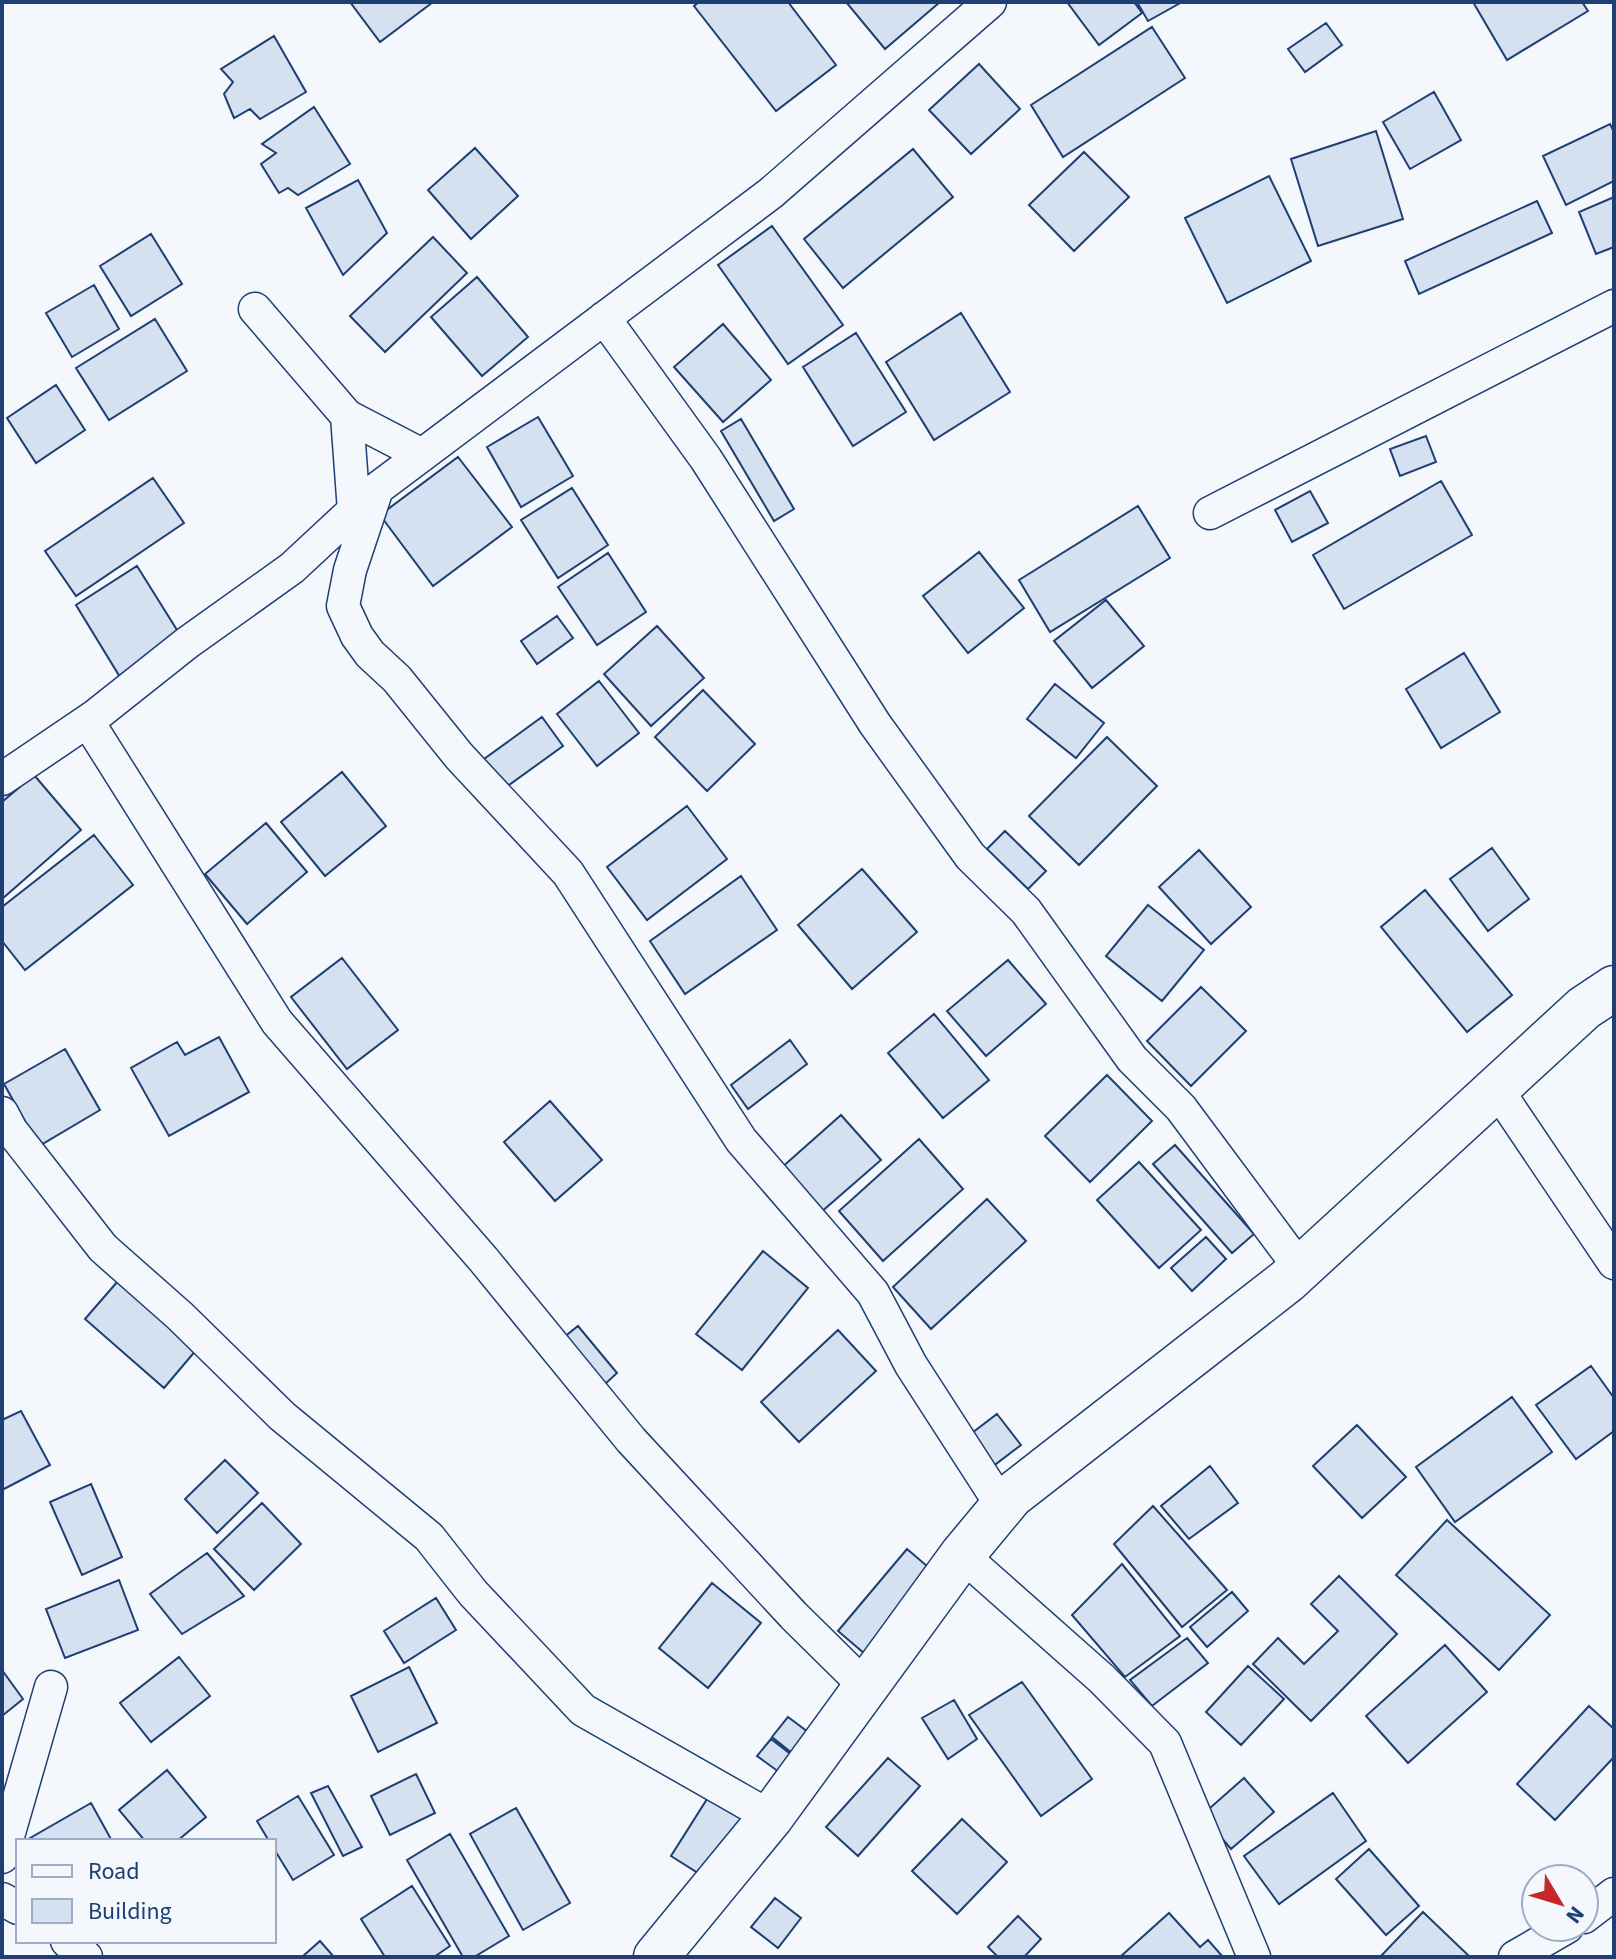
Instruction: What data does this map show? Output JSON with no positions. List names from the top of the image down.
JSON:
{
  "legend": ["Road", "Building"],
  "north": "bottom right"
}
